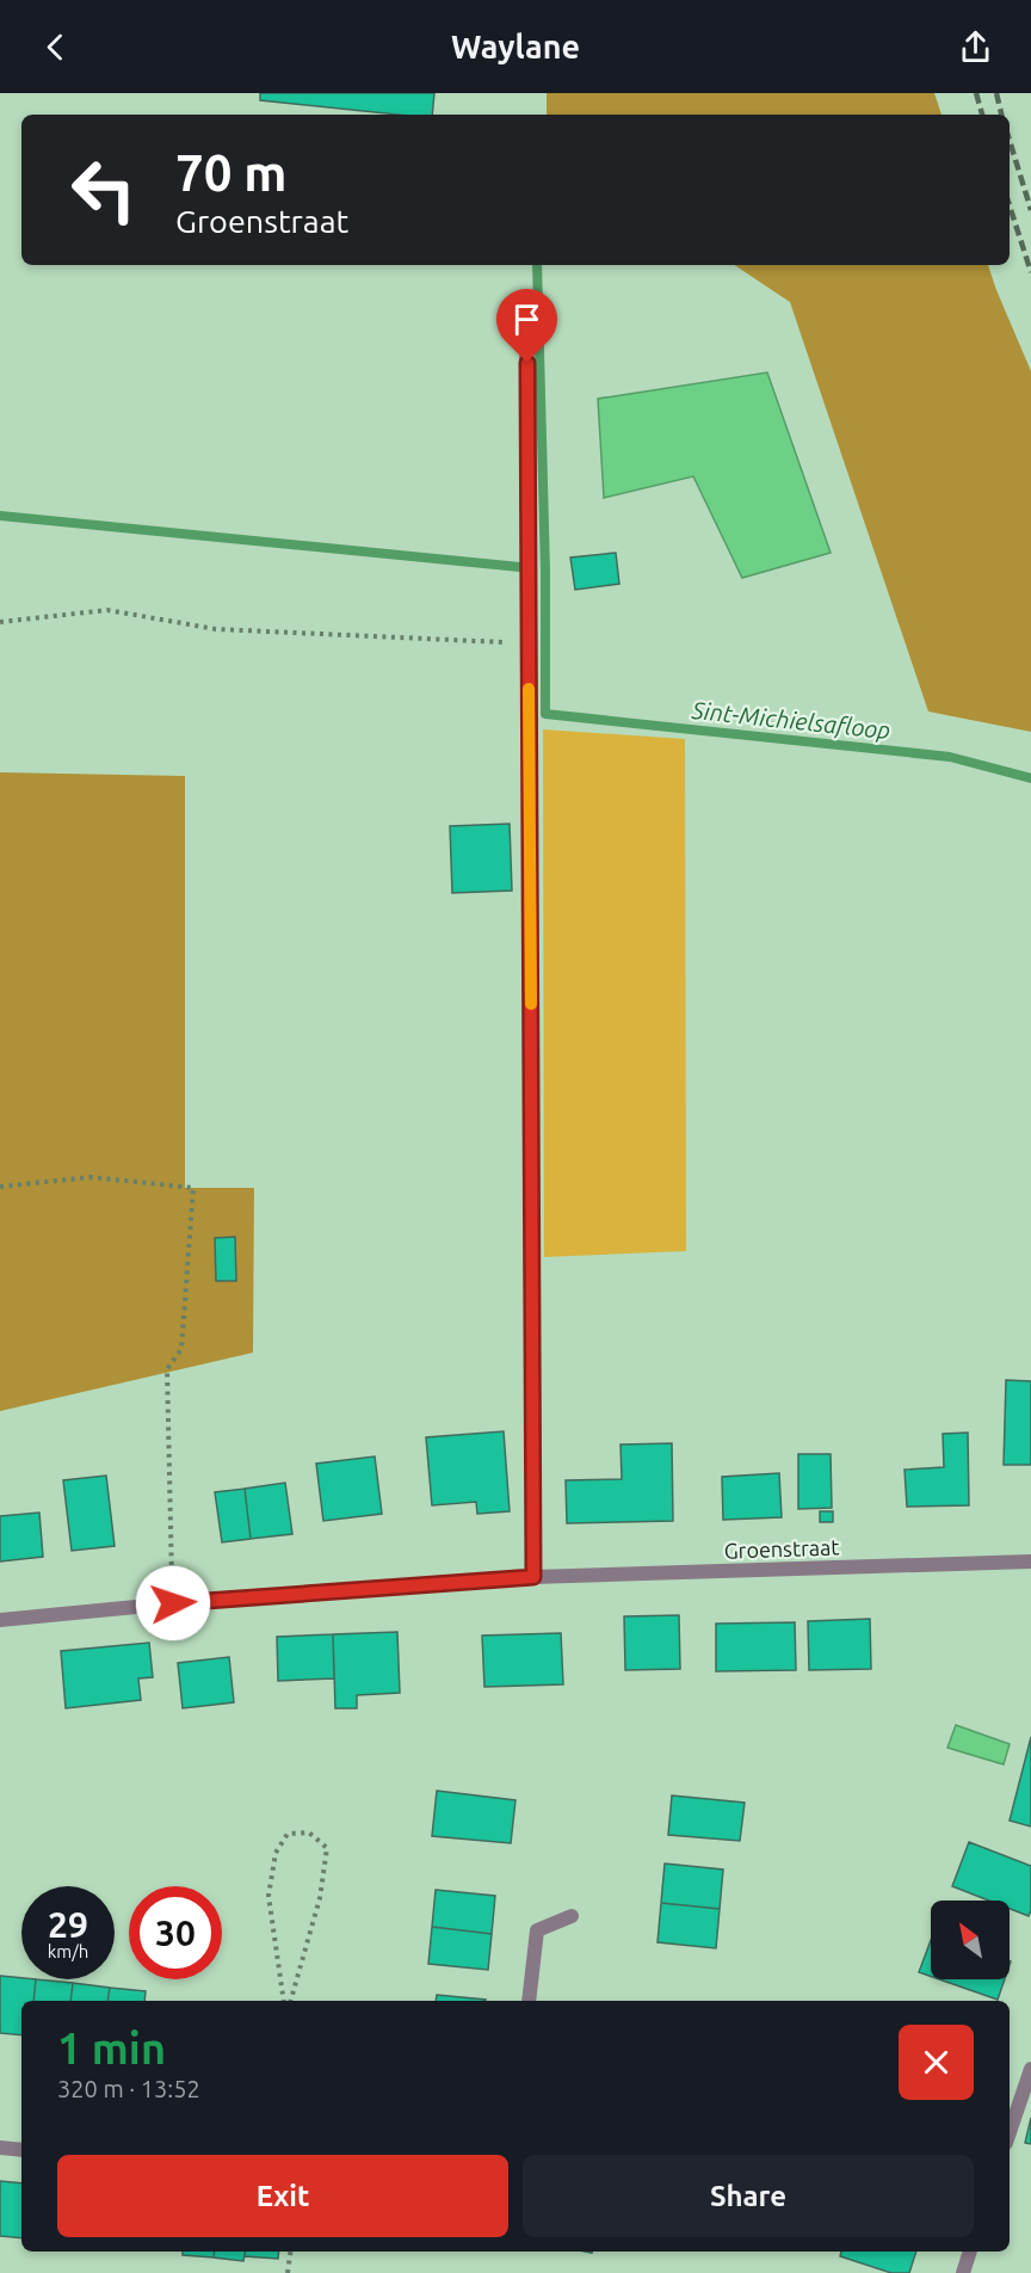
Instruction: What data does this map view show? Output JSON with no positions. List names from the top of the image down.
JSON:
{
  "streets": {
    "street": ["Groenstraat"]
  },
  "water": ["Sint-Michielsafloop"],
  "north": "top left",
  "page": {
    "header": "Waylane",
    "turn": ["70 m", "Groenstraat"],
    "speed": "29 km/h",
    "limit": "30",
    "heading": ["1 min", "320 m · 13:52"],
    "buttons": ["Exit", "Share"]
  }
}
